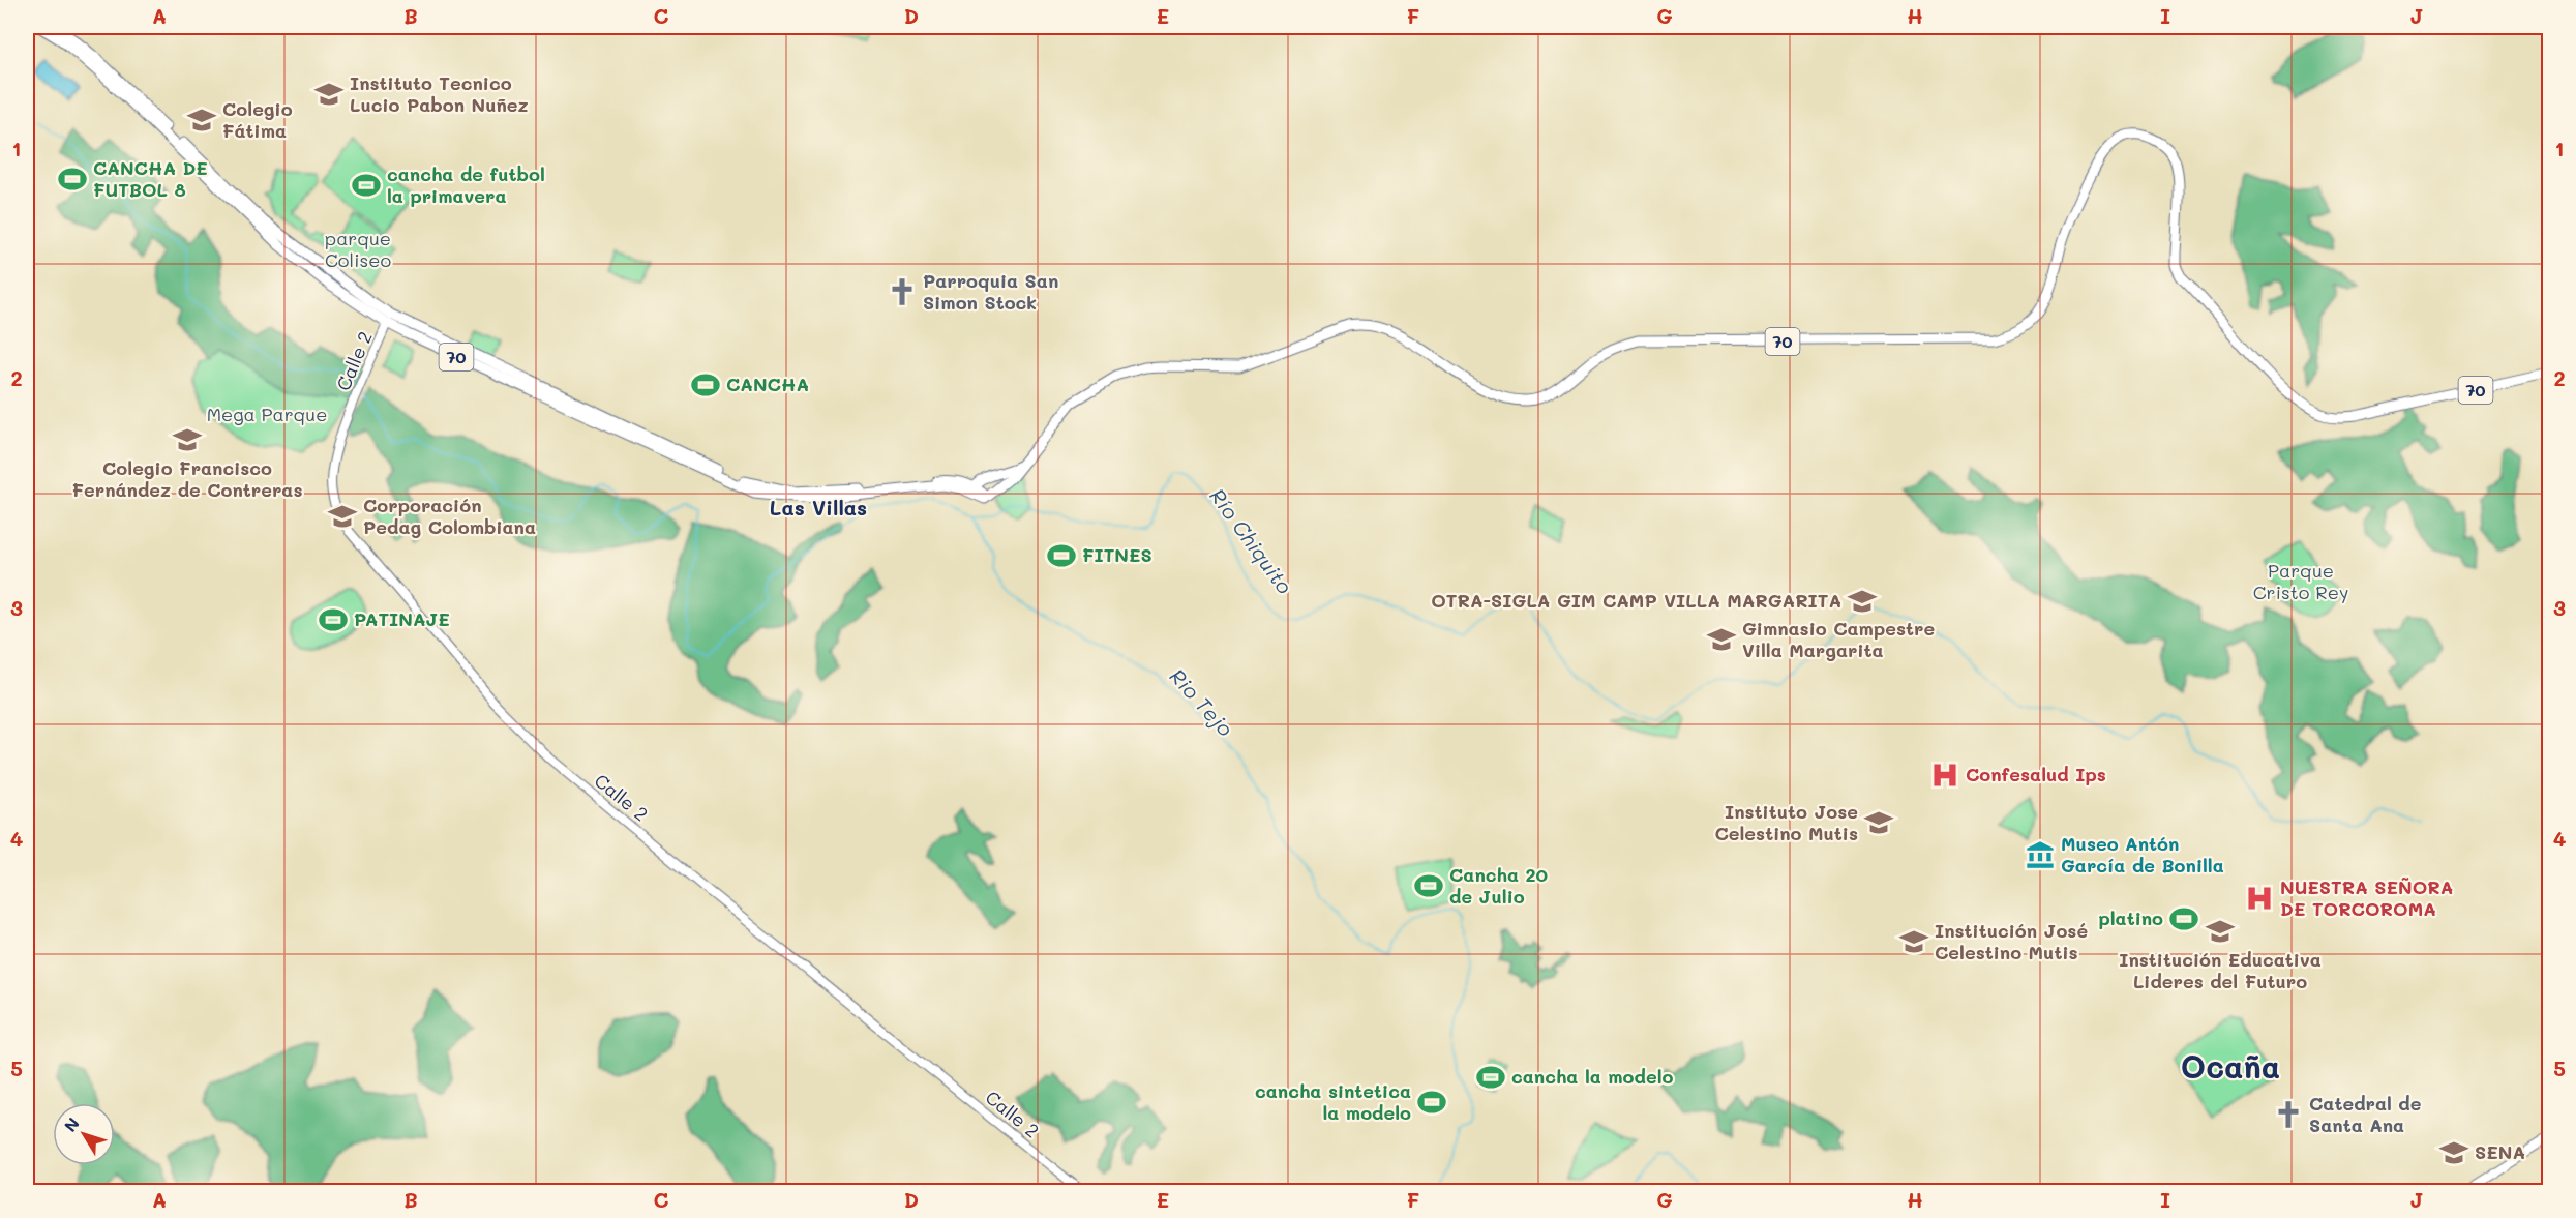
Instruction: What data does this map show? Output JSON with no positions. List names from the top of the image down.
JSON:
{
  "streets": {
    "main road": ["70"],
    "street": ["Calle 2"]
  },
  "crossings": [
    ["70", "Calle 2"]
  ],
  "districts": ["Las Villas", "Ocaña"],
  "water": ["Río Chiquito", "Rio Tejo"],
  "parks": ["parque Coliseo", "Mega Parque", "Parque Cristo Rey"],
  "places": {
    "school or university": [
      "Instituto Tecnico Lucio Pabon Nuñez",
      "Colegio Fátima",
      "Colegio Francisco Fernández de Contreras",
      "Corporación Pedag Colombiana",
      "OTRA-SIGLA GIM CAMP VILLA MARGARITA",
      "Gimnasio Campestre Villa Margarita",
      "Instituto Jose Celestino Mutis",
      "Institución Educativa Lideres del Futuro",
      "Institución José Celestino Mutis",
      "SENA"
    ],
    "sports": [
      "CANCHA DE FUTBOL 8",
      "cancha de futbol la primavera",
      "CANCHA",
      "FITNES",
      "PATINAJE",
      "Cancha 20 de Julio",
      "platino",
      "cancha la modelo",
      "cancha sintetica la modelo"
    ],
    "church": ["Parroquia San Simon Stock", "Catedral de Santa Ana"],
    "hospital": ["Confesalud Ips", "NUESTRA SEÑORA DE TORCOROMA"],
    "museum": ["Museo Antón García de Bonilla"]
  },
  "north": "top left",
  "grid": {
    "columns": [
      "A",
      "B",
      "C",
      "D",
      "E",
      "F",
      "G",
      "H",
      "I",
      "J"
    ],
    "rows": [
      "1",
      "2",
      "3",
      "4",
      "5"
    ]
  }
}
